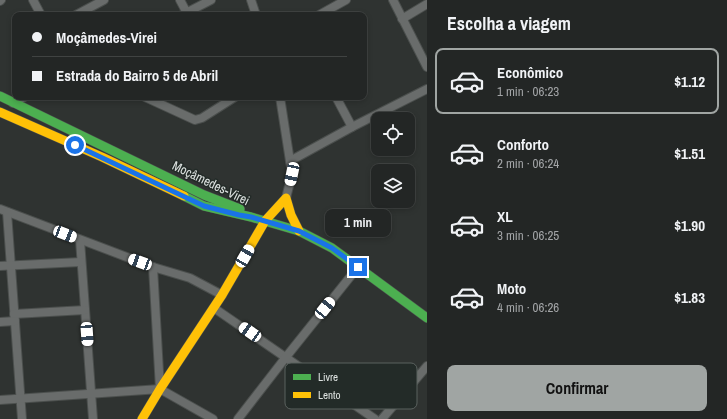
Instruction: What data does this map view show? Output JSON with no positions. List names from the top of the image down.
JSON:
{
  "streets": {
    "street": ["Moçâmedes-Virei"]
  },
  "legend": ["Livre", "Lento"],
  "page": {
    "heading": "Escolha a viagem",
    "banner": ["Moçâmedes-Virei", "Estrada do Bairro 5 de Abril"],
    "list": [
      {
        "name": "Econômico",
        "note": "1 min · 06:23",
        "value": "$1.12"
      },
      {
        "name": "Conforto",
        "note": "2 min · 06:24",
        "value": "$1.51"
      },
      {
        "name": "XL",
        "note": "3 min · 06:25",
        "value": "$1.90"
      },
      {
        "name": "Moto",
        "note": "4 min · 06:26",
        "value": "$1.83"
      }
    ],
    "bubble": "1 min",
    "buttons": "Confirmar"
  }
}
